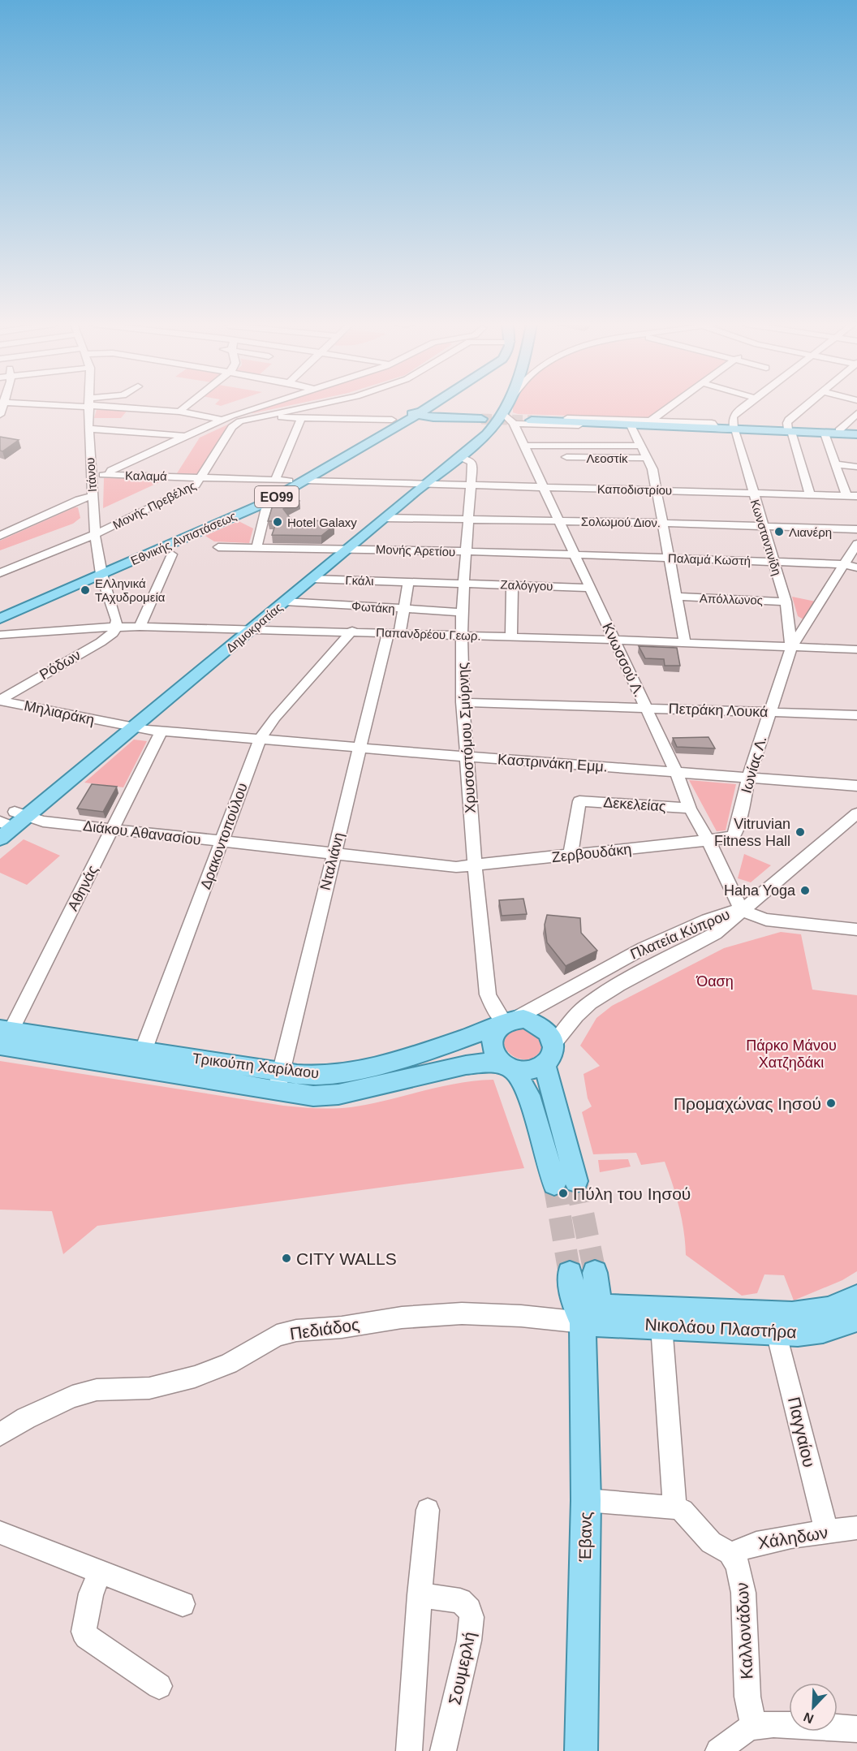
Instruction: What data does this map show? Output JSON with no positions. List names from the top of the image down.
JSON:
{
  "streets": {
    "main road": [
      "ΕΟ99",
      "Εθνικής Αντιστάσεως",
      "Δημοκρατίας",
      "Τρικούπη Χαρίλαου",
      "Νικολάου Πλαστήρα",
      "Έβανς"
    ],
    "street": [
      "Λεοστίκ",
      "Ιτάνου",
      "Καλαμά",
      "Καποδιστρίου",
      "Μονής Πρεβέλης",
      "Σολωμού Διον.",
      "Κωνσταντινίδη",
      "Μονής Αρετίου",
      "Παλαμά Κωστή",
      "Γκάλι",
      "Ζαλόγγου",
      "Απόλλωνος",
      "Φωτάκη",
      "Παπανδρέου Γεωρ.",
      "Κνωσσού Λ.",
      "Ρόδων",
      "Πετράκη Λουκά",
      "Μηλιαράκη",
      "Χρυσοστόμου Σμύρνης",
      "Καστρινάκη Εμμ.",
      "Ιωνίας Λ.",
      "Δεκελείας",
      "Διάκου Αθανασίου",
      "Δρακοντοπούλου",
      "Ζερβουδάκη",
      "Νταλιάνη",
      "Αθηνάς",
      "Πλατεία Κύπρου",
      "Πεδιάδος",
      "Παγγαίου",
      "Χάληδων",
      "Καλλονάδων",
      "Σουμερλή"
    ]
  },
  "crossings": [
    ["Λεοστίκ", "Κνωσσού Λ."],
    ["Ιτάνου", "Καλαμά"],
    ["Ιτάνου", "Μονής Πρεβέλης"],
    ["Ιτάνου", "Εθνικής Αντιστάσεως"],
    ["Ιτάνου", "Παπανδρέου Γεωρ."],
    ["Ιτάνου", "Ρόδων"],
    ["Καλαμά", "Μονής Πρεβέλης"],
    ["Καλαμά", "Εθνικής Αντιστάσεως"],
    ["Καποδιστρίου", "Κωνσταντινίδη"],
    ["Καποδιστρίου", "Εθνικής Αντιστάσεως"],
    ["Καποδιστρίου", "Δημοκρατίας"],
    ["Καποδιστρίου", "Κνωσσού Λ."],
    ["Καποδιστρίου", "Χρυσοστόμου Σμύρνης"],
    ["Σολωμού Διον.", "Κωνσταντινίδη"],
    ["Σολωμού Διον.", "Δημοκρατίας"],
    ["Σολωμού Διον.", "Κνωσσού Λ."],
    ["Σολωμού Διον.", "Χρυσοστόμου Σμύρνης"],
    ["Κωνσταντινίδη", "Παλαμά Κωστή"],
    ["Κωνσταντινίδη", "Απόλλωνος"],
    ["Κωνσταντινίδη", "Παπανδρέου Γεωρ."],
    ["Κωνσταντινίδη", "Ιωνίας Λ."],
    ["Μονής Αρετίου", "Παλαμά Κωστή"],
    ["Μονής Αρετίου", "Δημοκρατίας"],
    ["Μονής Αρετίου", "Κνωσσού Λ."],
    ["Μονής Αρετίου", "Χρυσοστόμου Σμύρνης"],
    ["Παλαμά Κωστή", "Κνωσσού Λ."],
    ["Παλαμά Κωστή", "Ιωνίας Λ."],
    ["Γκάλι", "Ζαλόγγου"],
    ["Γκάλι", "Δημοκρατίας"],
    ["Γκάλι", "Χρυσοστόμου Σμύρνης"],
    ["Ζαλόγγου", "Κνωσσού Λ."],
    ["Ζαλόγγου", "Χρυσοστόμου Σμύρνης"],
    ["Φωτάκη", "Δημοκρατίας"],
    ["Φωτάκη", "Χρυσοστόμου Σμύρνης"],
    ["Δημοκρατίας", "Παπανδρέου Γεωρ."],
    ["Δημοκρατίας", "Κνωσσού Λ."],
    ["Δημοκρατίας", "Μηλιαράκη"],
    ["Δημοκρατίας", "Χρυσοστόμου Σμύρνης"],
    ["Δημοκρατίας", "Καστρινάκη Εμμ."],
    ["Δημοκρατίας", "Διάκου Αθανασίου"],
    ["Παπανδρέου Γεωρ.", "Κνωσσού Λ."],
    ["Παπανδρέου Γεωρ.", "Ρόδων"],
    ["Παπανδρέου Γεωρ.", "Χρυσοστόμου Σμύρνης"],
    ["Παπανδρέου Γεωρ.", "Ιωνίας Λ."],
    ["Παπανδρέου Γεωρ.", "Δρακοντοπούλου"],
    ["Παπανδρέου Γεωρ.", "Νταλιάνη"],
    ["Κνωσσού Λ.", "Πετράκη Λουκά"],
    ["Κνωσσού Λ.", "Καστρινάκη Εμμ."],
    ["Κνωσσού Λ.", "Ιωνίας Λ."],
    ["Κνωσσού Λ.", "Δεκελείας"],
    ["Κνωσσού Λ.", "Ζερβουδάκη"],
    ["Κνωσσού Λ.", "Πλατεία Κύπρου"],
    ["Ρόδων", "Μηλιαράκη"],
    ["Πετράκη Λουκά", "Χρυσοστόμου Σμύρνης"],
    ["Πετράκη Λουκά", "Ιωνίας Λ."],
    ["Μηλιαράκη", "Καστρινάκη Εμμ."],
    ["Χρυσοστόμου Σμύρνης", "Καστρινάκη Εμμ."],
    ["Χρυσοστόμου Σμύρνης", "Διάκου Αθανασίου"],
    ["Χρυσοστόμου Σμύρνης", "Ζερβουδάκη"],
    ["Χρυσοστόμου Σμύρνης", "Πλατεία Κύπρου"],
    ["Χρυσοστόμου Σμύρνης", "Τρικούπη Χαρίλαου"],
    ["Καστρινάκη Εμμ.", "Ιωνίας Λ."],
    ["Καστρινάκη Εμμ.", "Δρακοντοπούλου"],
    ["Καστρινάκη Εμμ.", "Νταλιάνη"],
    ["Καστρινάκη Εμμ.", "Αθηνάς"],
    ["Ιωνίας Λ.", "Ζερβουδάκη"],
    ["Δεκελείας", "Ζερβουδάκη"],
    ["Διάκου Αθανασίου", "Δρακοντοπούλου"],
    ["Διάκου Αθανασίου", "Ζερβουδάκη"],
    ["Διάκου Αθανασίου", "Νταλιάνη"],
    ["Διάκου Αθανασίου", "Αθηνάς"],
    ["Δρακοντοπούλου", "Τρικούπη Χαρίλαου"],
    ["Νταλιάνη", "Τρικούπη Χαρίλαου"],
    ["Αθηνάς", "Τρικούπη Χαρίλαου"],
    ["Πλατεία Κύπρου", "Τρικούπη Χαρίλαου"],
    ["Νικολάου Πλαστήρα", "Πεδιάδος"],
    ["Νικολάου Πλαστήρα", "Παγγαίου"],
    ["Νικολάου Πλαστήρα", "Έβανς"],
    ["Πεδιάδος", "Έβανς"],
    ["Παγγαίου", "Χάληδων"],
    ["Χάληδων", "Καλλονάδων"]
  ],
  "parks": ["Όαση", "Πάρκο Μάνου Χατζηδάκι"],
  "places": [
    "Hotel Galaxy",
    "Λιανέρη",
    "ΕΛληνικά ΤΑχυδρομεία",
    "Vitruvian Fitness Hall",
    "Haha Yoga",
    "Προμαχώνας Ιησού",
    "Πύλη του Ιησού",
    "CITY WALLS"
  ],
  "north": "bottom left"
}
